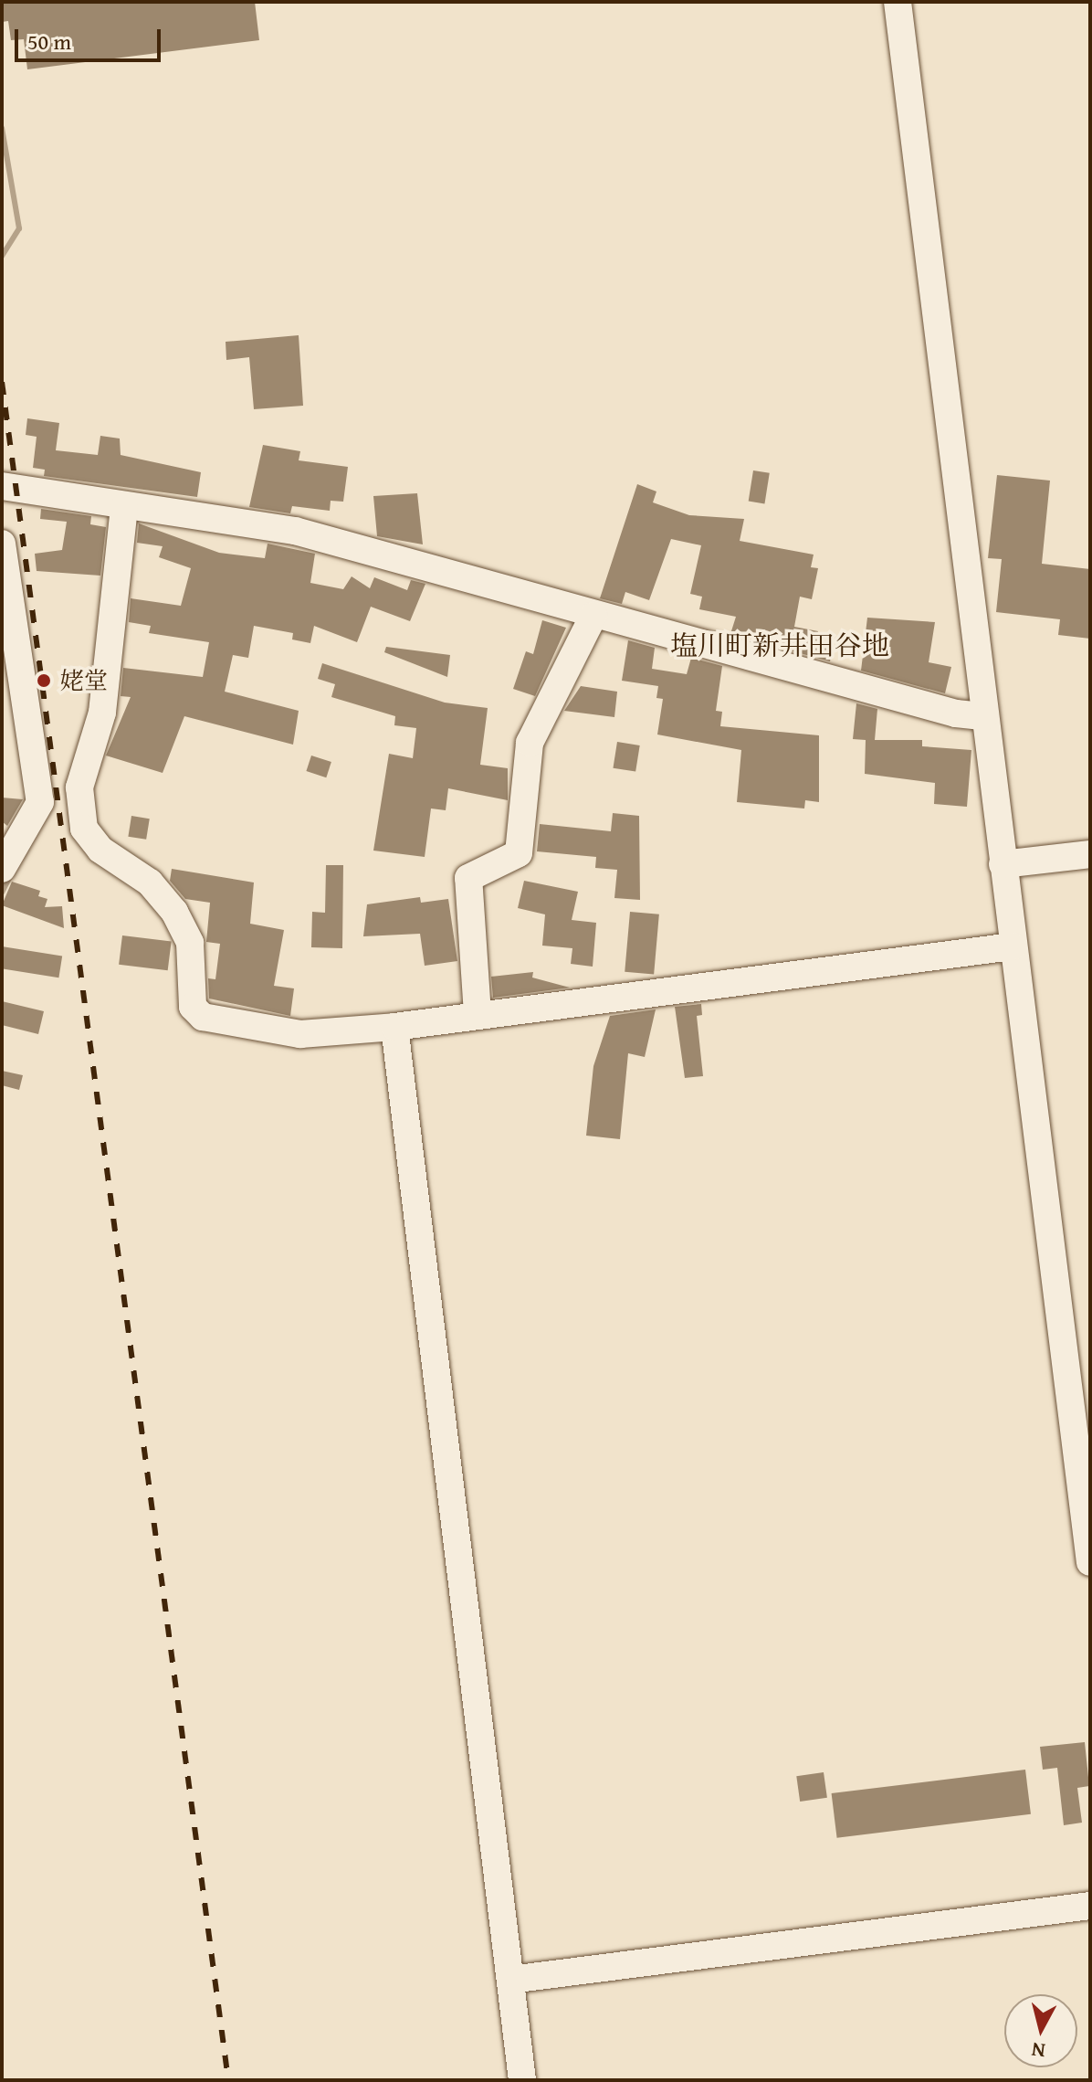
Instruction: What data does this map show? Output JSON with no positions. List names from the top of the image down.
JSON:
{
  "districts": ["塩川町新井田谷地"],
  "places": ["姥堂"],
  "scale_bar": "50 m",
  "north": "bottom"
}
